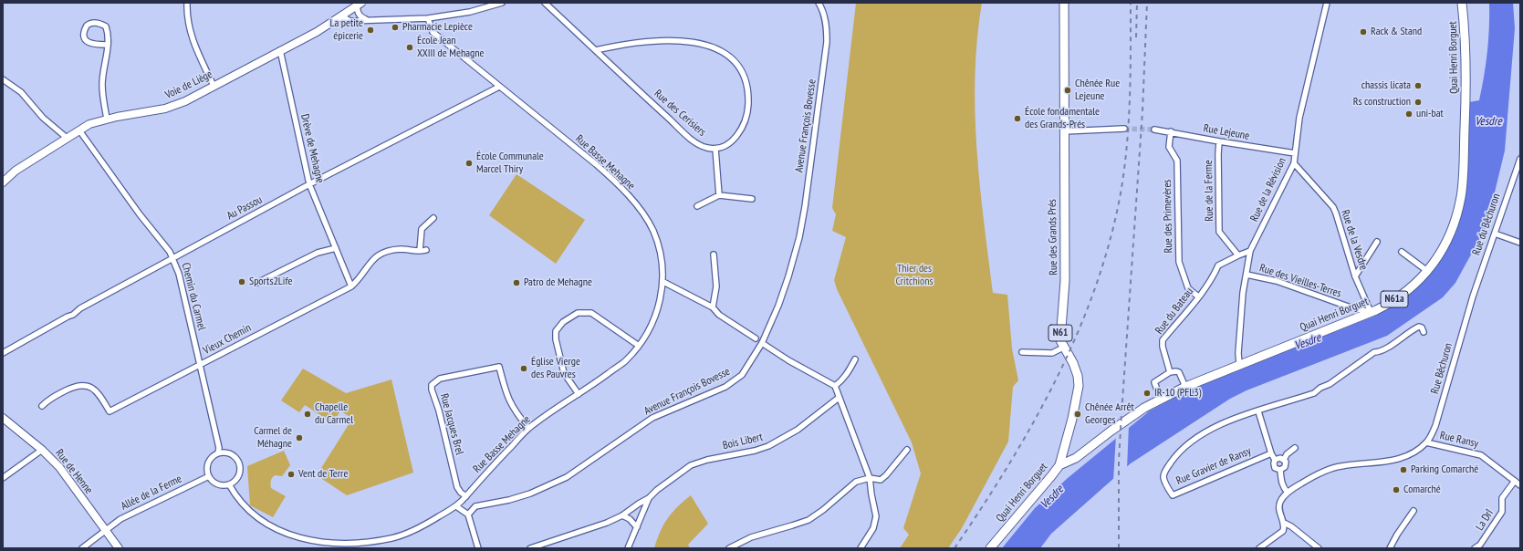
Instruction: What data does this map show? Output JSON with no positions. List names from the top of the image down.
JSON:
{
  "streets": {
    "main road": [
      "Quai Henri Borguet",
      "Rue des Grands Prés",
      "N61a",
      "N61"
    ],
    "street": [
      "Voie de Liège",
      "Rue des Cerisiers",
      "Avenue François Bovesse",
      "Rue Lejeune",
      "Drève de Mehagne",
      "Rue Basse Mehagne",
      "Rue de la Révision",
      "Rue de la Ferme",
      "Au Passou",
      "Rue des Primevères",
      "Rue du Bêchuron",
      "Rue de la Vesdre",
      "Rue des Vieilles-Terres",
      "Chemin du Carmel",
      "Rue du Bateau",
      "Vieux Chemin",
      "Rue Bêchuron",
      "Rue Jacques Brel",
      "Rue Ransy",
      "Bois Libert",
      "Rue Gravier de Ransy",
      "Rue de Henne",
      "Allée de la Ferme",
      "La Drî"
    ]
  },
  "crossings": [
    ["Quai Henri Borguet", "Rue de la Révision"],
    ["Quai Henri Borguet", "Rue des Grands Prés"],
    ["Quai Henri Borguet", "Rue de la Vesdre"],
    ["Quai Henri Borguet", "Rue des Vieilles-Terres"],
    ["Voie de Liège", "Drève de Mehagne"],
    ["Voie de Liège", "Chemin du Carmel"],
    ["Rue Lejeune", "Rue de la Révision"],
    ["Rue Lejeune", "Rue de la Ferme"],
    ["Rue Lejeune", "Rue des Primevères"],
    ["Drève de Mehagne", "Au Passou"],
    ["Drève de Mehagne", "Vieux Chemin"],
    ["Rue Basse Mehagne", "Au Passou"],
    ["Rue Basse Mehagne", "Rue Jacques Brel"],
    ["Rue de la Révision", "Rue de la Vesdre"],
    ["Rue de la Révision", "Rue des Vieilles-Terres"],
    ["Rue de la Ferme", "Rue du Bateau"],
    ["Au Passou", "Chemin du Carmel"],
    ["Rue des Primevères", "Rue du Bateau"],
    ["Rue du Bêchuron", "Rue Bêchuron"],
    ["Rue de la Vesdre", "Rue des Vieilles-Terres"],
    ["Chemin du Carmel", "Vieux Chemin"],
    ["Chemin du Carmel", "Allée de la Ferme"],
    ["Rue Bêchuron", "Rue Ransy"],
    ["Rue Ransy", "La Drî"],
    ["Rue de Henne", "Allée de la Ferme"]
  ],
  "water": ["Vesdre"],
  "parks": ["Thier des Critchions"],
  "places": [
    "Pharmacie Lepièce",
    "La petite épicerie",
    "Rack & Stand",
    "École Jean XXIII de Mehagne",
    "chassis licata",
    "Chênée Rue Lejeune",
    "Rs construction",
    "uni-bat",
    "École fondamentale des Grands-Prés",
    "École Communale Marcel Thiry",
    "Sports2Life",
    "Patro de Mehagne",
    "Église Vierge des Pauvres",
    "IR-10 (PFL3)",
    "Chapelle du Carmel",
    "Chênée Arrêt Georges",
    "Carmel de Méhagne",
    "Parking Comarché",
    "Vent de Terre",
    "Comarché"
  ]
}
